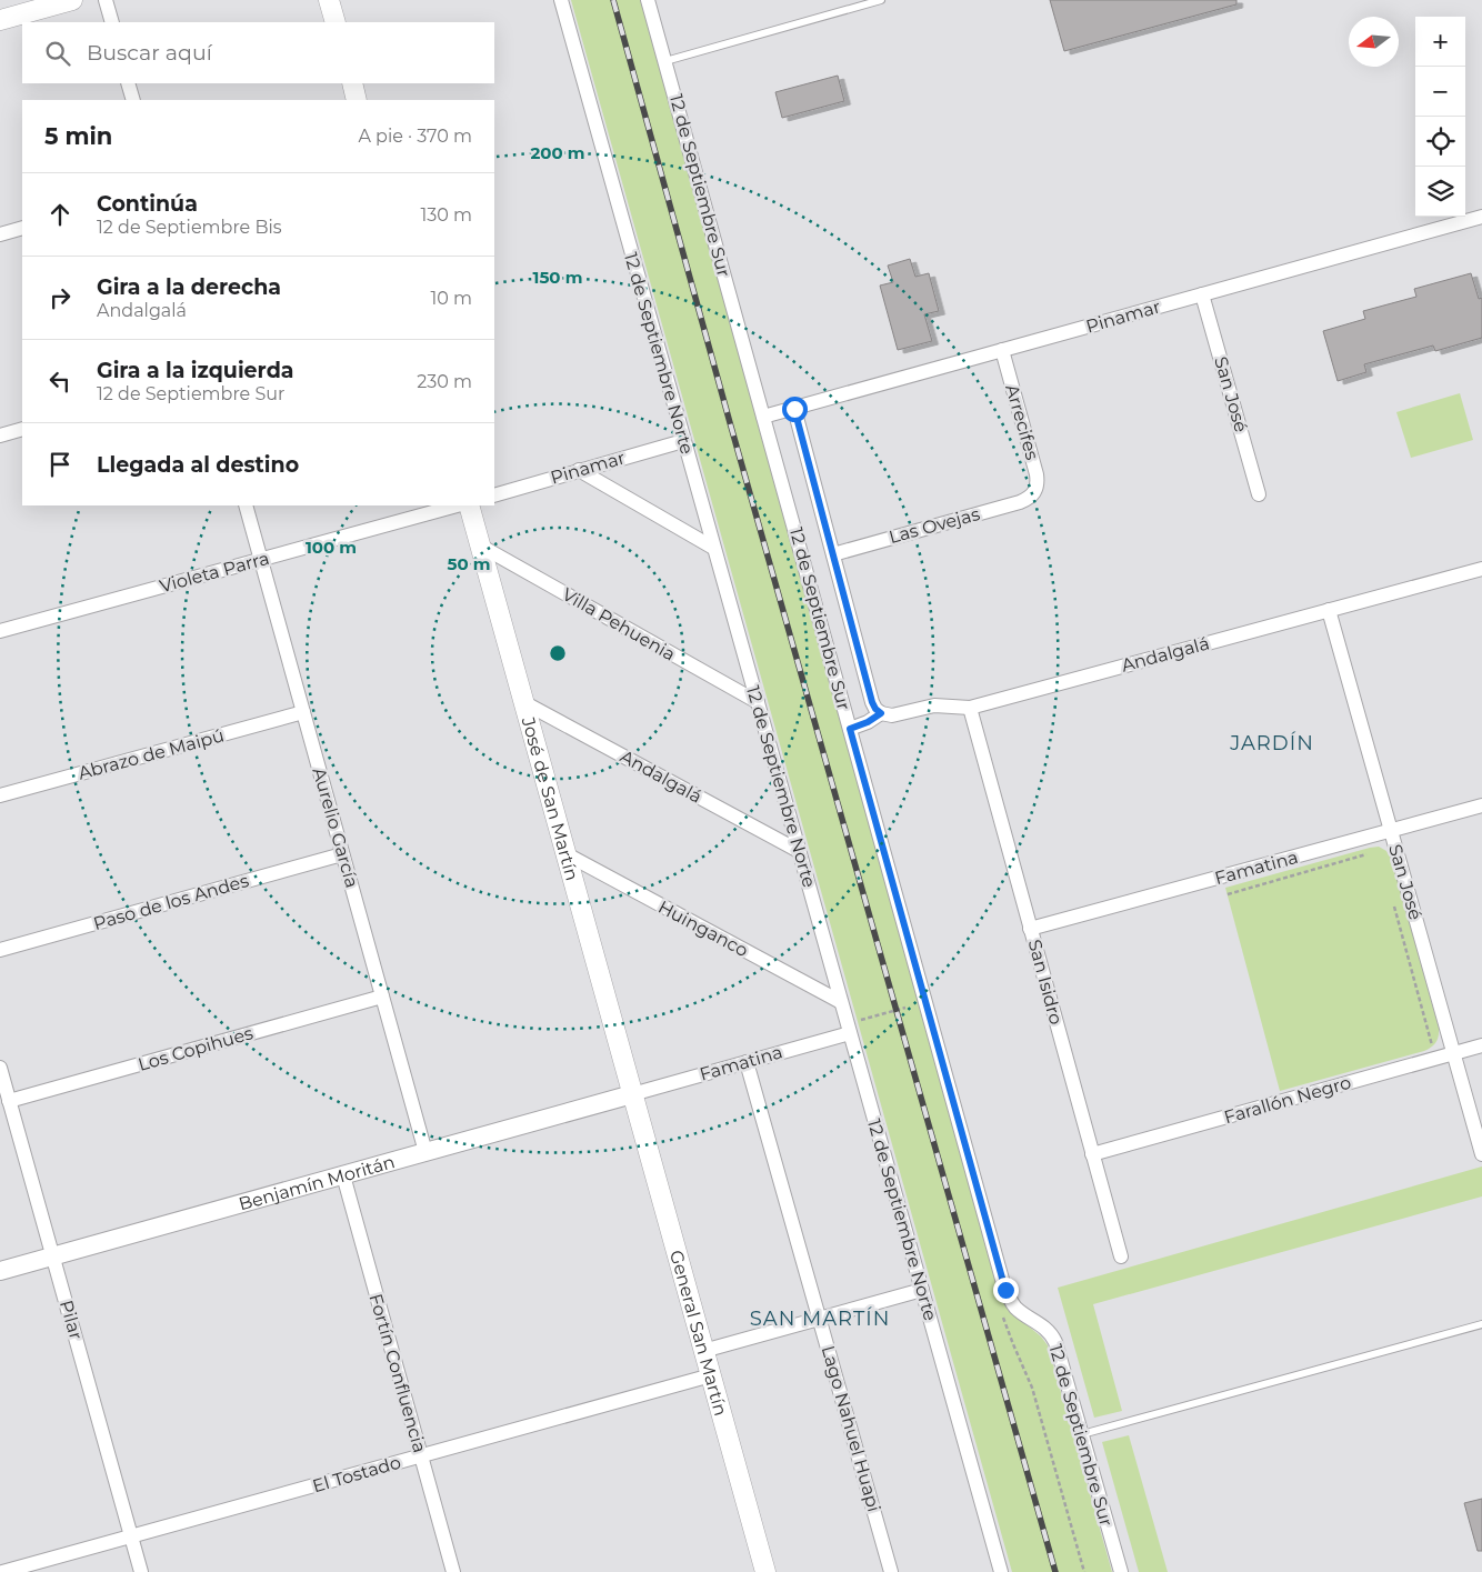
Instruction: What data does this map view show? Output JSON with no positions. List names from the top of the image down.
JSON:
{
  "streets": {
    "main road": ["José de San Martín", "General San Martín"],
    "street": [
      "12 de Septiembre Sur",
      "Pinamar",
      "12 de Septiembre Norte",
      "San José",
      "Arrecifes",
      "Las Ovejas",
      "Violeta Parra",
      "Villa Pehuenia",
      "Andalgalá",
      "Abrazo de Maipú",
      "Aurelio García",
      "Famatina",
      "Paso de los Andes",
      "Huinganco",
      "San Isidro",
      "Los Copihues",
      "Farallón Negro",
      "Benjamín Moritán",
      "Pilar",
      "Fortín Confluencia",
      "Lago Nahuel Huapi",
      "El Tostado"
    ]
  },
  "crossings": [
    ["12 de Septiembre Sur", "Pinamar"],
    ["12 de Septiembre Sur", "Andalgalá"],
    ["Pinamar", "12 de Septiembre Norte"],
    ["Pinamar", "San José"],
    ["Pinamar", "Arrecifes"],
    ["12 de Septiembre Norte", "Villa Pehuenia"],
    ["12 de Septiembre Norte", "Andalgalá"],
    ["12 de Septiembre Norte", "Famatina"],
    ["12 de Septiembre Norte", "Huinganco"],
    ["San José", "Andalgalá"],
    ["San José", "Famatina"],
    ["San José", "Farallón Negro"],
    ["Arrecifes", "Las Ovejas"],
    ["Violeta Parra", "Aurelio García"],
    ["Villa Pehuenia", "José de San Martín"],
    ["Andalgalá", "José de San Martín"],
    ["Andalgalá", "San Isidro"],
    ["Abrazo de Maipú", "Aurelio García"],
    ["José de San Martín", "Famatina"],
    ["José de San Martín", "Huinganco"],
    ["José de San Martín", "Benjamín Moritán"],
    ["José de San Martín", "General San Martín"],
    ["Aurelio García", "Paso de los Andes"],
    ["Aurelio García", "Los Copihues"],
    ["Aurelio García", "Benjamín Moritán"],
    ["Famatina", "San Isidro"],
    ["Famatina", "Benjamín Moritán"],
    ["Famatina", "General San Martín"],
    ["Famatina", "Lago Nahuel Huapi"],
    ["San Isidro", "Farallón Negro"],
    ["Los Copihues", "Pilar"],
    ["Benjamín Moritán", "Pilar"],
    ["Benjamín Moritán", "General San Martín"],
    ["Benjamín Moritán", "Fortín Confluencia"],
    ["Pilar", "El Tostado"],
    ["General San Martín", "El Tostado"],
    ["Fortín Confluencia", "El Tostado"]
  ],
  "districts": ["JARDÍN", "SAN MARTÍN"],
  "north": "left",
  "page": {
    "map_buttons": ["+", "−"],
    "search": "Buscar aquí",
    "heading": ["5 min", "A pie · 370 m"],
    "list": [
      ["Continúa", "12 de Septiembre Bis", "130 m"],
      ["Gira a la derecha", "Andalgalá", "10 m"],
      ["Gira a la izquierda", "12 de Septiembre Sur", "230 m"],
      "Llegada al destino"
    ]
  },
  "rings": [
    "200 m",
    "150 m",
    "100 m",
    "50 m"
  ]
}
